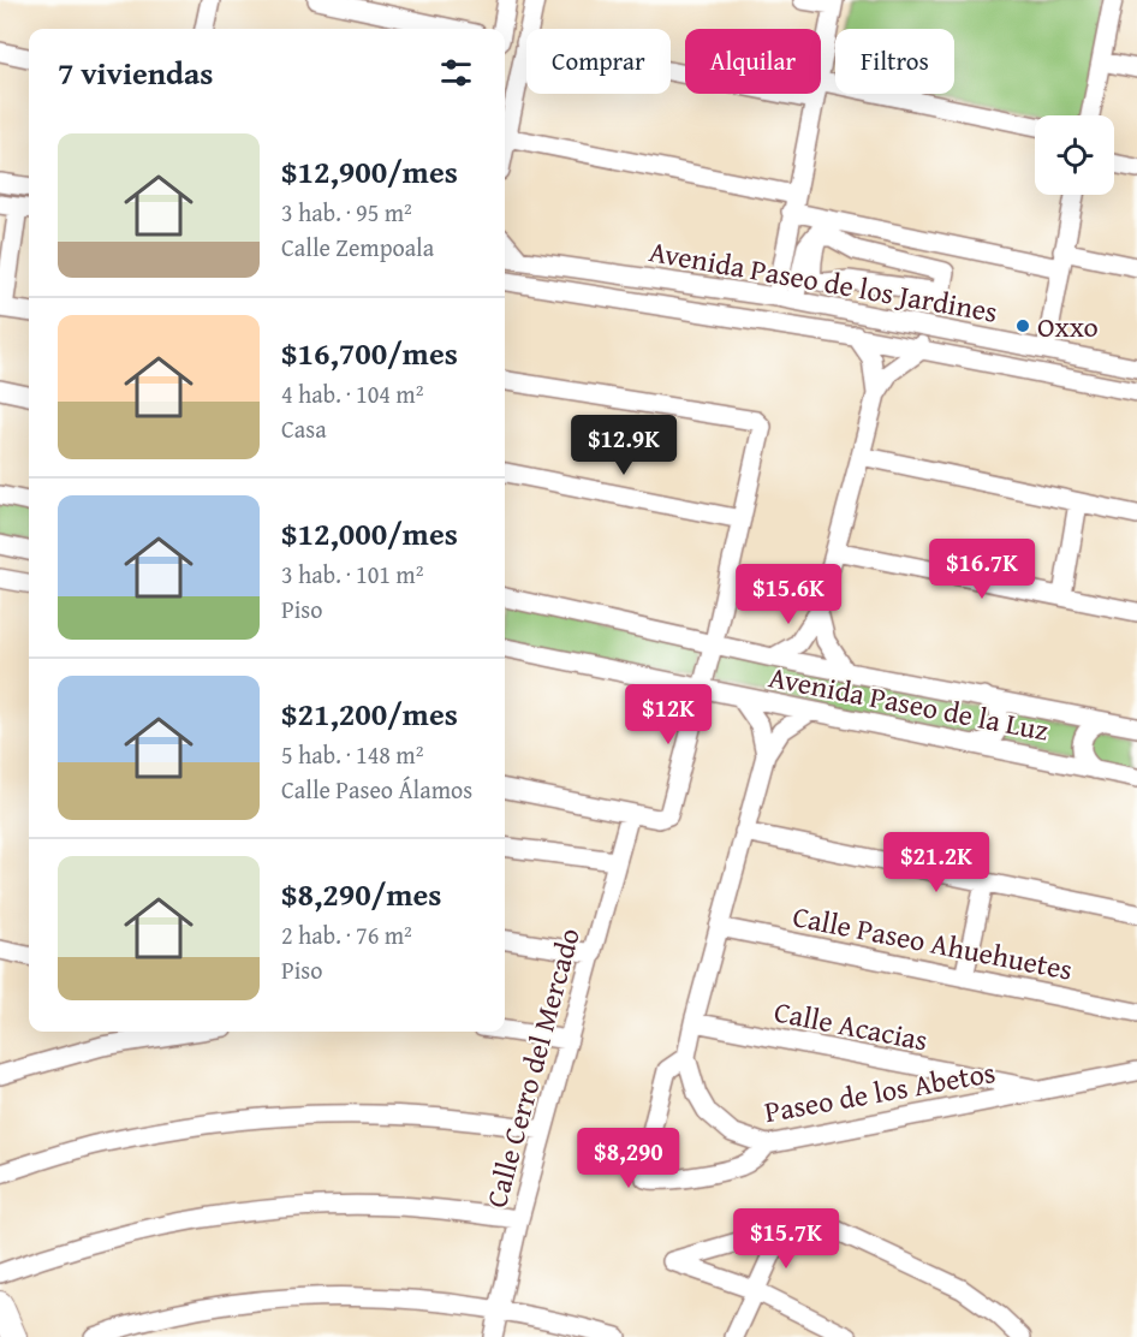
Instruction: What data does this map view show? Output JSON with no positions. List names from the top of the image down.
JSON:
{
  "streets": {
    "street": [
      "Avenida Paseo de los Jardines",
      "Avenida Paseo de la Luz",
      "Calle Paseo Ahuehuetes",
      "Calle Acacias",
      "Calle Cerro del Mercado",
      "Paseo de los Abetos"
    ]
  },
  "crossings": [
    ["Avenida Paseo de la Luz", "Paseo de los Abetos"],
    ["Calle Paseo Ahuehuetes", "Paseo de los Abetos"],
    ["Calle Acacias", "Paseo de los Abetos"]
  ],
  "places": ["Oxxo"],
  "page": {
    "chip": ["Comprar", "Alquilar", "Filtros"],
    "heading": "7 viviendas",
    "list": [
      {
        "name": "$12,900/mes",
        "note": "3 hab. · 95 m² · Calle Zempoala"
      },
      {
        "name": "$16,700/mes",
        "note": "4 hab. · 104 m² · Casa"
      },
      {
        "name": "$12,000/mes",
        "note": "3 hab. · 101 m² · Piso"
      },
      {
        "name": "$21,200/mes",
        "note": "5 hab. · 148 m² · Calle Paseo Álamos"
      },
      {
        "name": "$8,290/mes",
        "note": "2 hab. · 76 m² · Piso"
      }
    ],
    "price": [
      "$12.9K",
      "$16.7K",
      "$15.6K",
      "$12K",
      "$21.2K",
      "$8,290",
      "$15.7K"
    ]
  }
}
